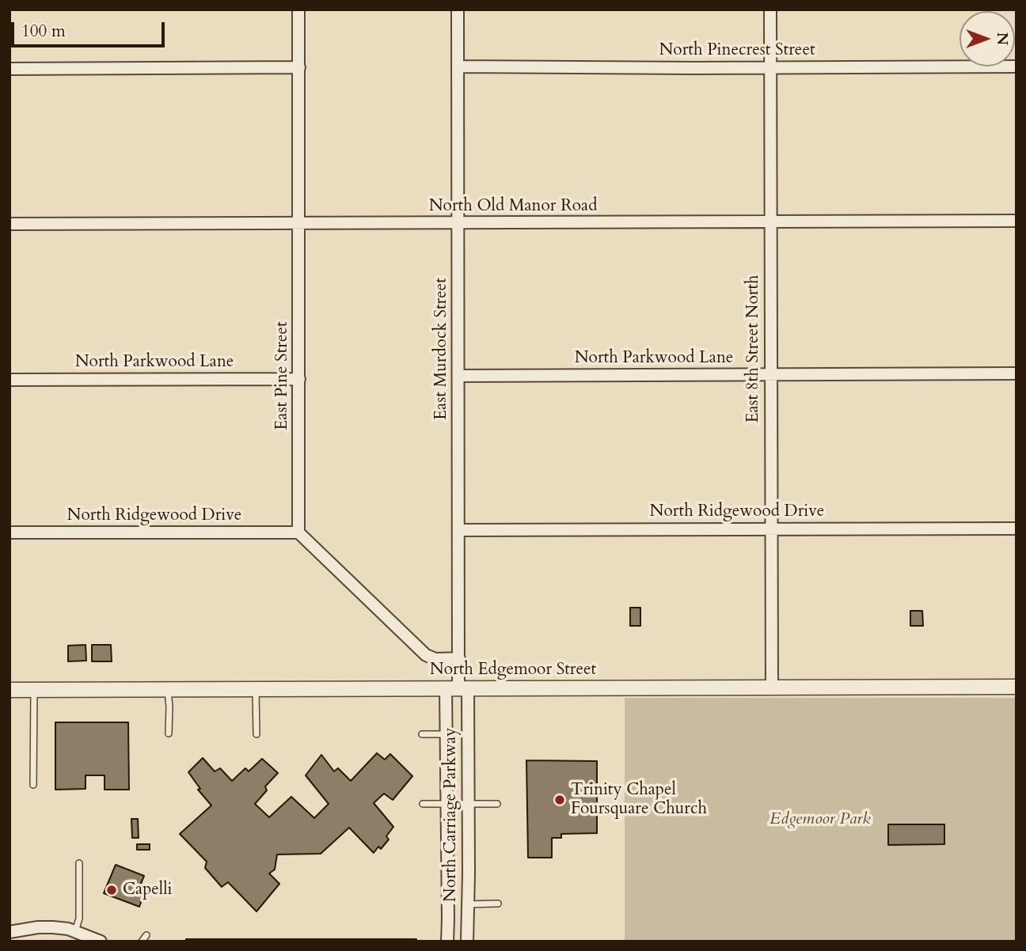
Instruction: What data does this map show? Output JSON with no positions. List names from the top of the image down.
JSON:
{
  "streets": {
    "street": [
      "North Pinecrest Street",
      "North Old Manor Road",
      "East Murdock Street",
      "East 8th Street North",
      "North Parkwood Lane",
      "East Pine Street",
      "North Ridgewood Drive",
      "North Edgemoor Street",
      "North Carriage Parkway"
    ]
  },
  "crossings": [
    ["North Pinecrest Street", "East Murdock Street"],
    ["North Pinecrest Street", "East 8th Street North"],
    ["North Old Manor Road", "East Murdock Street"],
    ["North Old Manor Road", "East 8th Street North"],
    ["North Old Manor Road", "East Pine Street"],
    ["East Murdock Street", "North Parkwood Lane"],
    ["East Murdock Street", "North Ridgewood Drive"],
    ["East Murdock Street", "North Edgemoor Street"],
    ["East Murdock Street", "North Carriage Parkway"],
    ["East 8th Street North", "North Parkwood Lane"],
    ["East 8th Street North", "North Ridgewood Drive"],
    ["East 8th Street North", "North Edgemoor Street"],
    ["North Parkwood Lane", "East Pine Street"],
    ["East Pine Street", "North Ridgewood Drive"],
    ["North Edgemoor Street", "North Carriage Parkway"]
  ],
  "parks": ["Edgemoor Park"],
  "places": ["Trinity Chapel Foursquare Church", "Capelli"],
  "scale_bar": "100 m",
  "north": "right"
}
